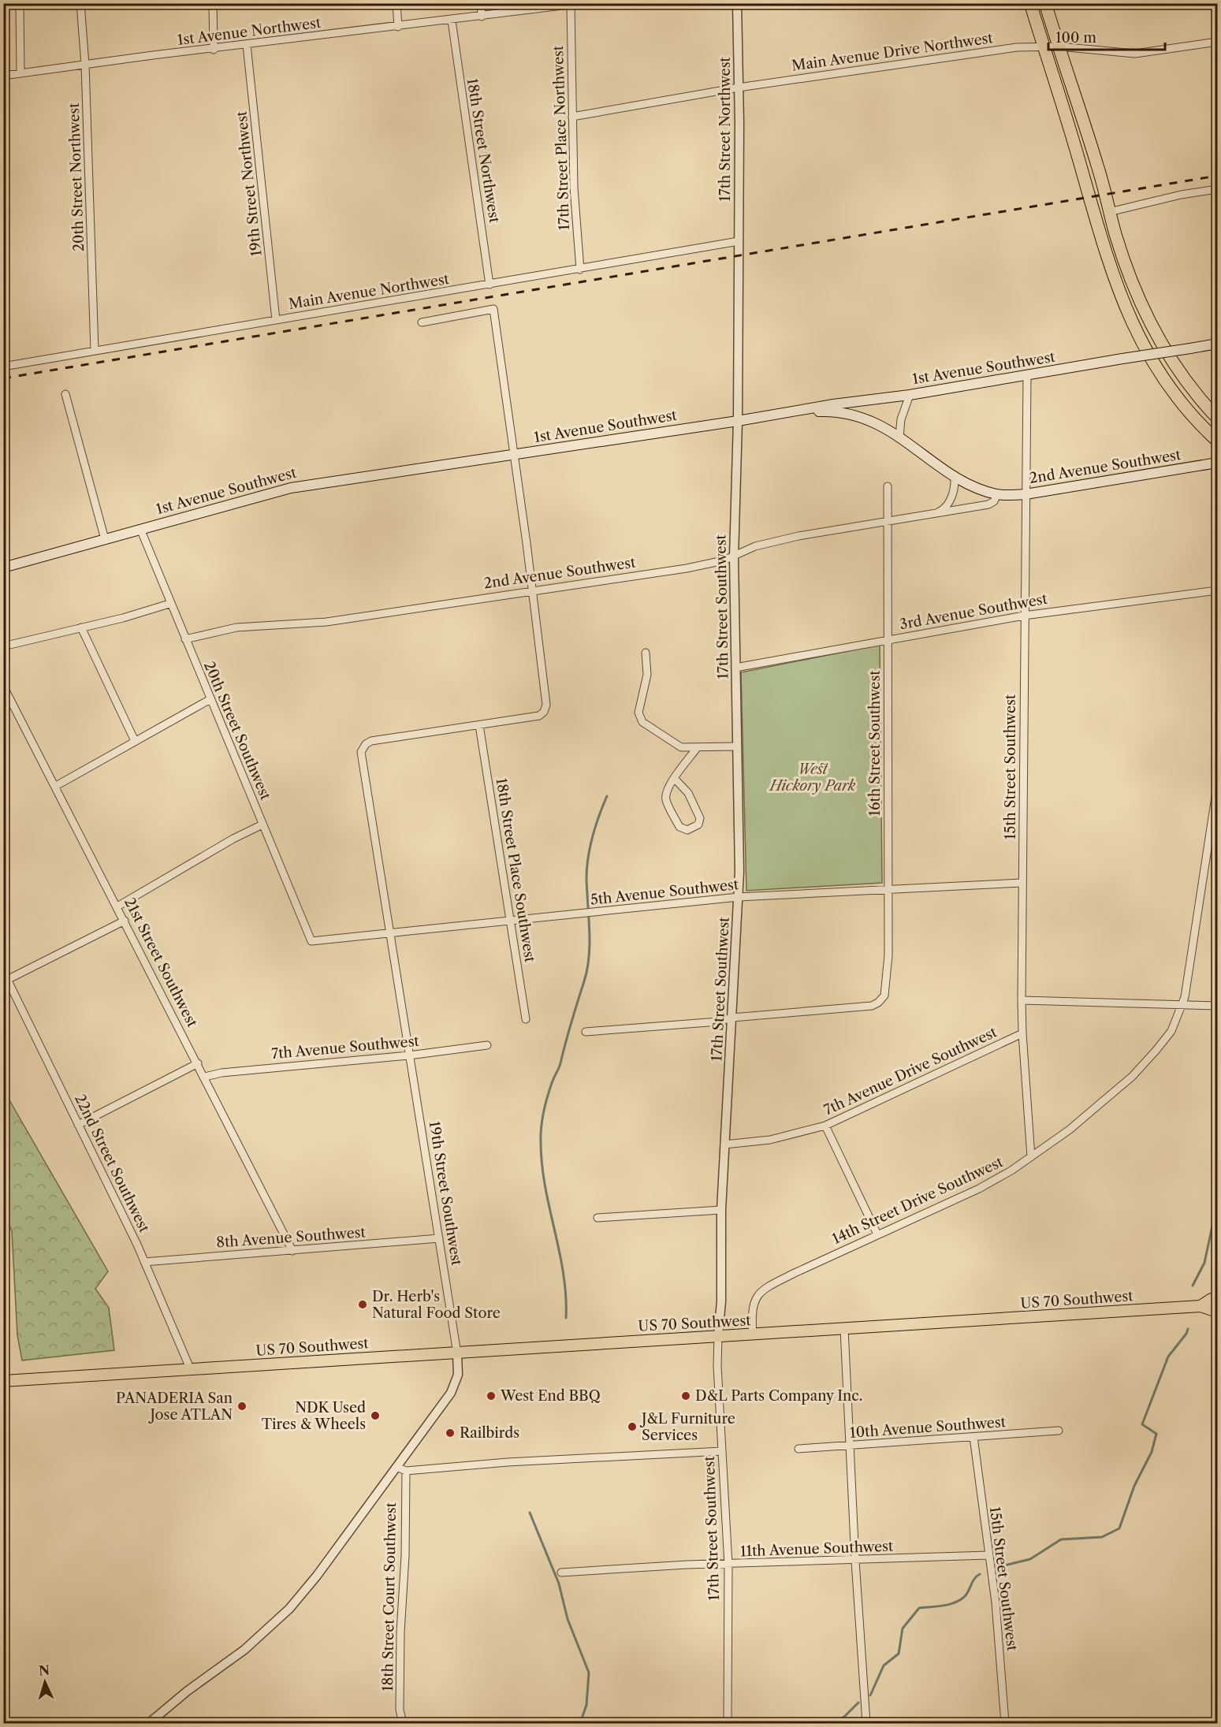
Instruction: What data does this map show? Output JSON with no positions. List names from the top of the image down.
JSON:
{
  "streets": {
    "main road": ["1st Avenue Southwest", "2nd Avenue Southwest", "US 70 Southwest"],
    "street": [
      "1st Avenue Northwest",
      "Main Avenue Drive Northwest",
      "17th Street Northwest",
      "17th Street Place Northwest",
      "18th Street Northwest",
      "20th Street Northwest",
      "19th Street Northwest",
      "Main Avenue Northwest",
      "17th Street Southwest",
      "3rd Avenue Southwest",
      "20th Street Southwest",
      "16th Street Southwest",
      "15th Street Southwest",
      "18th Street Place Southwest",
      "5th Avenue Southwest",
      "21st Street Southwest",
      "7th Avenue Southwest",
      "7th Avenue Drive Southwest",
      "22nd Street Southwest",
      "19th Street Southwest",
      "14th Street Drive Southwest",
      "8th Avenue Southwest",
      "10th Avenue Southwest",
      "11th Avenue Southwest",
      "18th Street Court Southwest"
    ]
  },
  "crossings": [
    ["1st Avenue Northwest", "17th Street Place Northwest"],
    ["1st Avenue Northwest", "18th Street Northwest"],
    ["1st Avenue Northwest", "20th Street Northwest"],
    ["1st Avenue Northwest", "19th Street Northwest"],
    ["Main Avenue Drive Northwest", "17th Street Northwest"],
    ["Main Avenue Drive Northwest", "17th Street Place Northwest"],
    ["17th Street Northwest", "Main Avenue Northwest"],
    ["17th Street Northwest", "17th Street Southwest"],
    ["17th Street Place Northwest", "Main Avenue Northwest"],
    ["18th Street Northwest", "Main Avenue Northwest"],
    ["20th Street Northwest", "Main Avenue Northwest"],
    ["19th Street Northwest", "Main Avenue Northwest"],
    ["1st Avenue Southwest", "2nd Avenue Southwest"],
    ["1st Avenue Southwest", "17th Street Southwest"],
    ["1st Avenue Southwest", "20th Street Southwest"],
    ["1st Avenue Southwest", "15th Street Southwest"],
    ["2nd Avenue Southwest", "17th Street Southwest"],
    ["2nd Avenue Southwest", "20th Street Southwest"],
    ["2nd Avenue Southwest", "16th Street Southwest"],
    ["2nd Avenue Southwest", "15th Street Southwest"],
    ["17th Street Southwest", "3rd Avenue Southwest"],
    ["17th Street Southwest", "16th Street Southwest"],
    ["17th Street Southwest", "5th Avenue Southwest"],
    ["17th Street Southwest", "7th Avenue Drive Southwest"],
    ["17th Street Southwest", "US 70 Southwest"],
    ["17th Street Southwest", "11th Avenue Southwest"],
    ["3rd Avenue Southwest", "16th Street Southwest"],
    ["3rd Avenue Southwest", "15th Street Southwest"],
    ["20th Street Southwest", "5th Avenue Southwest"],
    ["16th Street Southwest", "5th Avenue Southwest"],
    ["15th Street Southwest", "5th Avenue Southwest"],
    ["15th Street Southwest", "7th Avenue Drive Southwest"],
    ["15th Street Southwest", "14th Street Drive Southwest"],
    ["15th Street Southwest", "10th Avenue Southwest"],
    ["15th Street Southwest", "11th Avenue Southwest"],
    ["18th Street Place Southwest", "5th Avenue Southwest"],
    ["18th Street Place Southwest", "19th Street Southwest"],
    ["5th Avenue Southwest", "19th Street Southwest"],
    ["21st Street Southwest", "7th Avenue Southwest"],
    ["21st Street Southwest", "8th Avenue Southwest"],
    ["7th Avenue Southwest", "19th Street Southwest"],
    ["22nd Street Southwest", "8th Avenue Southwest"],
    ["22nd Street Southwest", "US 70 Southwest"],
    ["19th Street Southwest", "8th Avenue Southwest"],
    ["19th Street Southwest", "US 70 Southwest"],
    ["14th Street Drive Southwest", "US 70 Southwest"]
  ],
  "parks": ["West Hickory Park"],
  "places": [
    "Dr. Herb's Natural Food Store",
    "West End BBQ",
    "D&L Parts Company Inc.",
    "PANADERIA San Jose ATLAN",
    "NDK Used Tires & Wheels",
    "J&L Furniture Services",
    "Railbirds"
  ],
  "scale_bar": "100 m",
  "north": "top"
}
